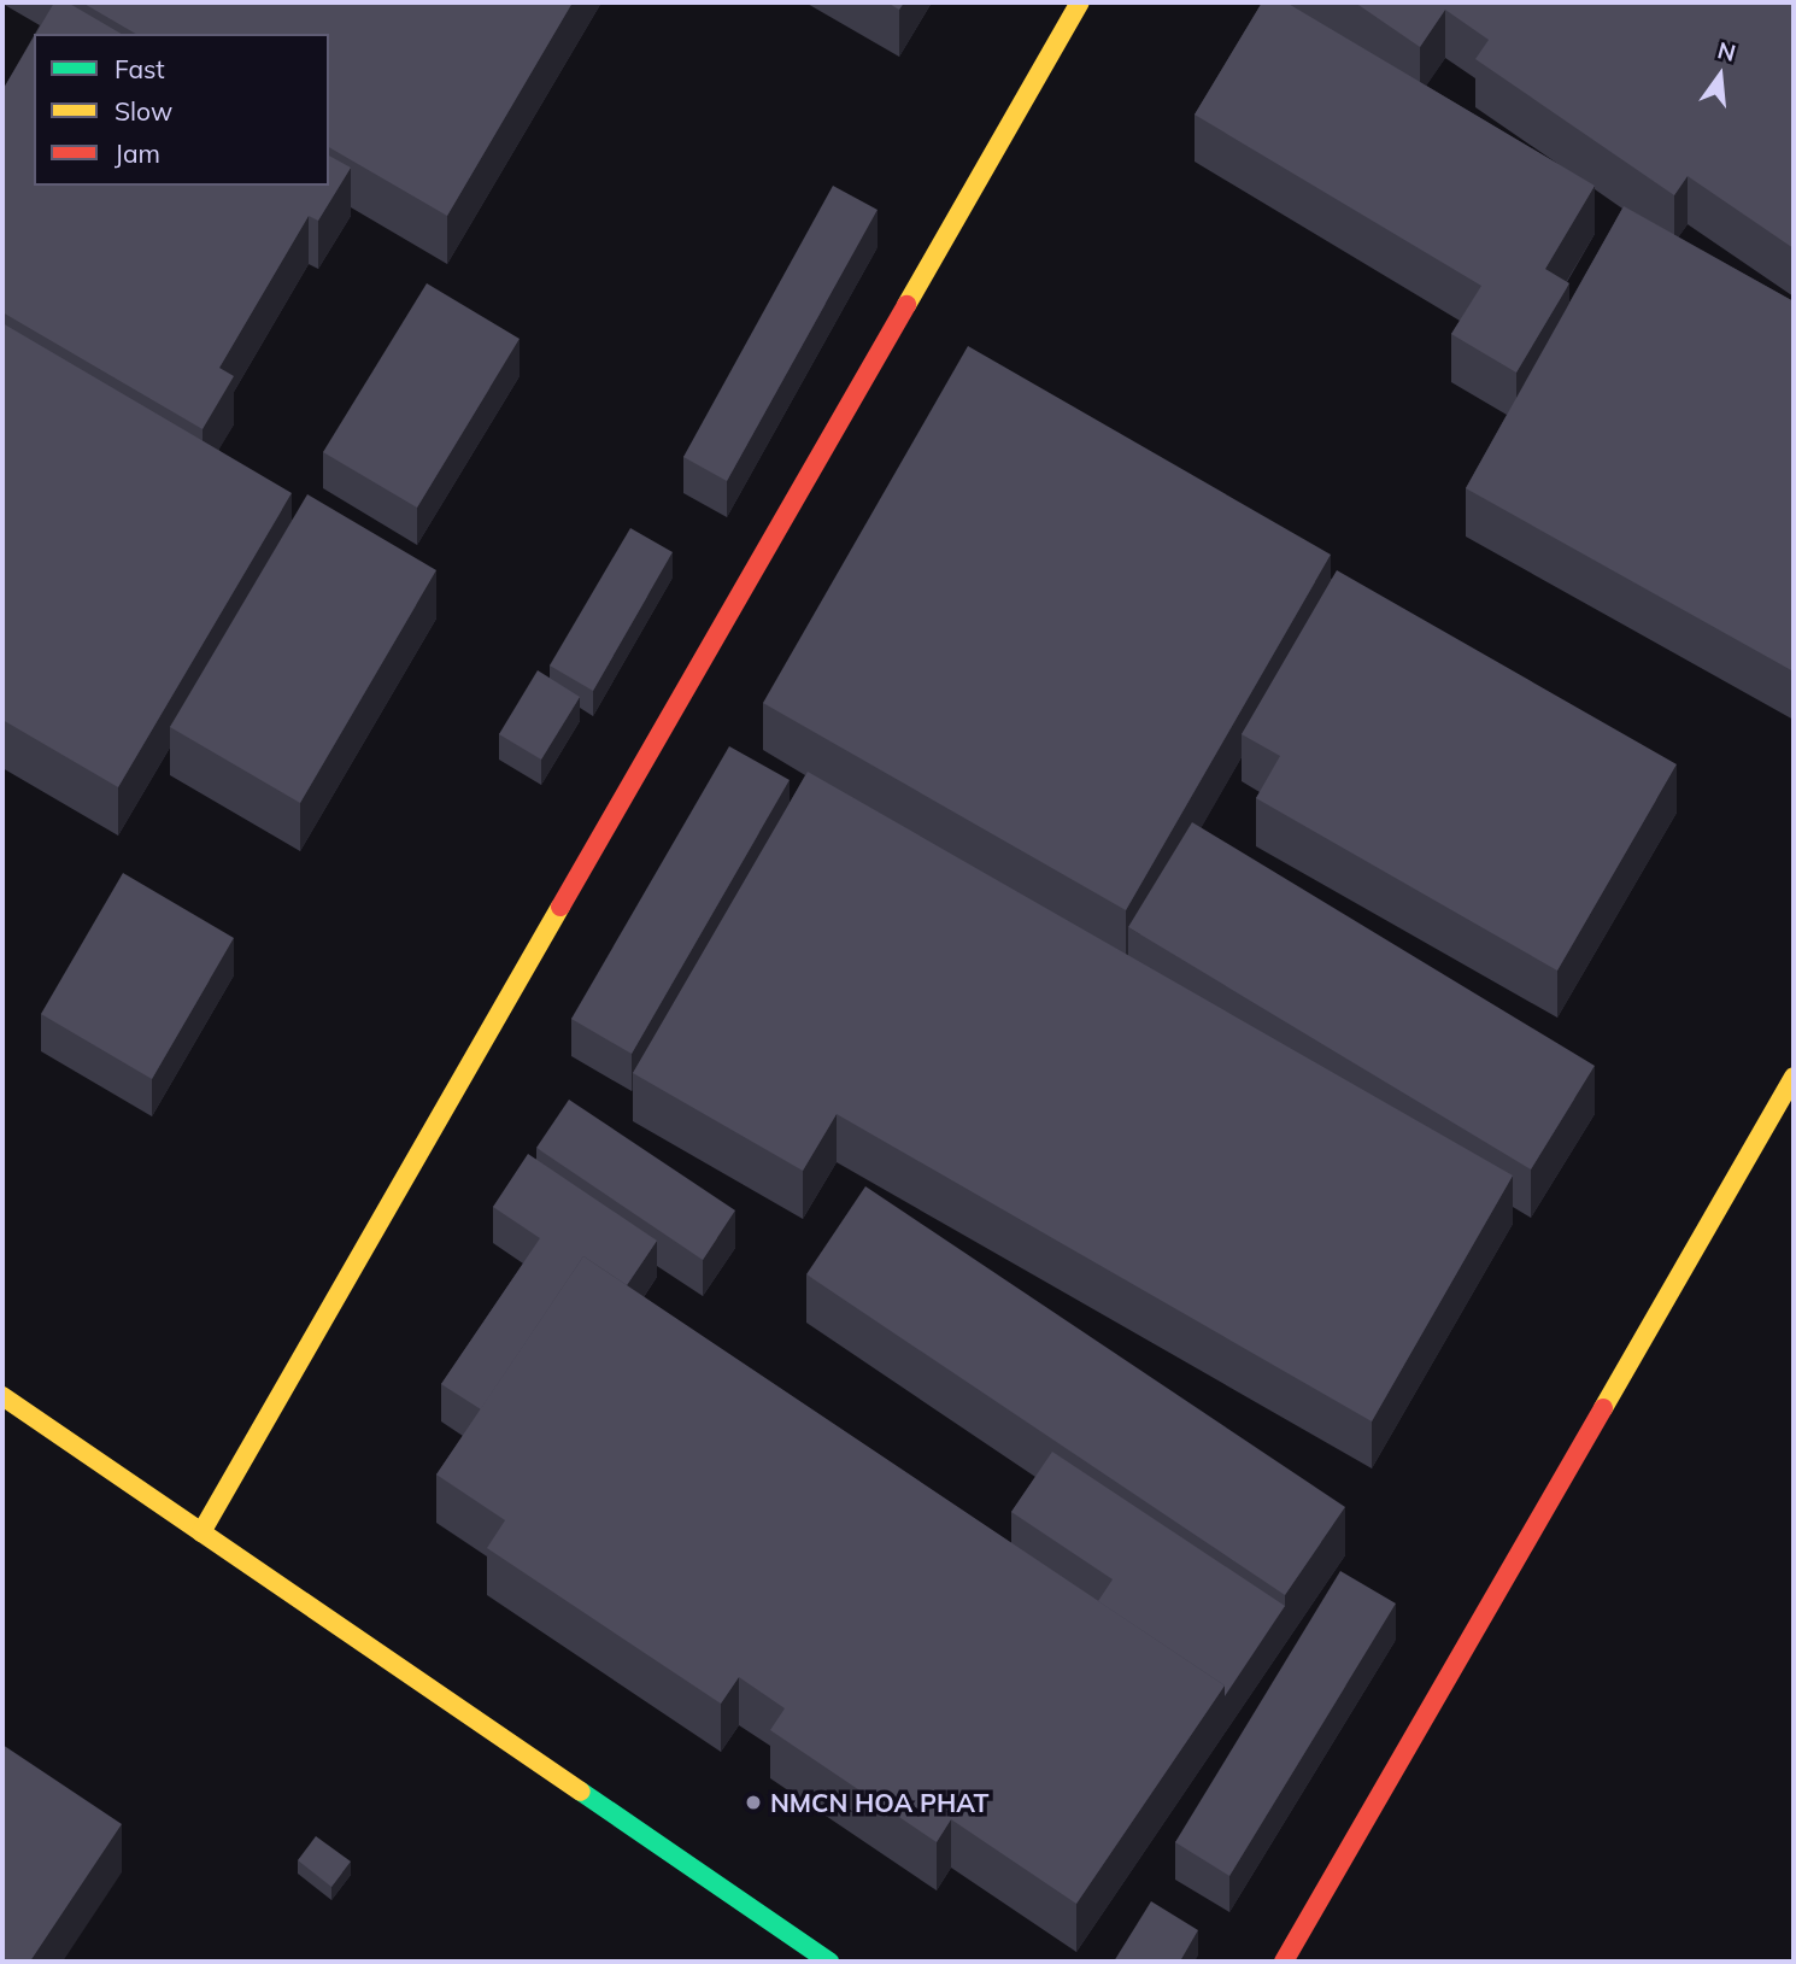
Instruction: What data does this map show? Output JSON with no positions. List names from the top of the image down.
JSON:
{
  "places": ["NMCN HOA PHAT"],
  "legend": ["Fast", "Slow", "Jam"],
  "north": "top"
}
